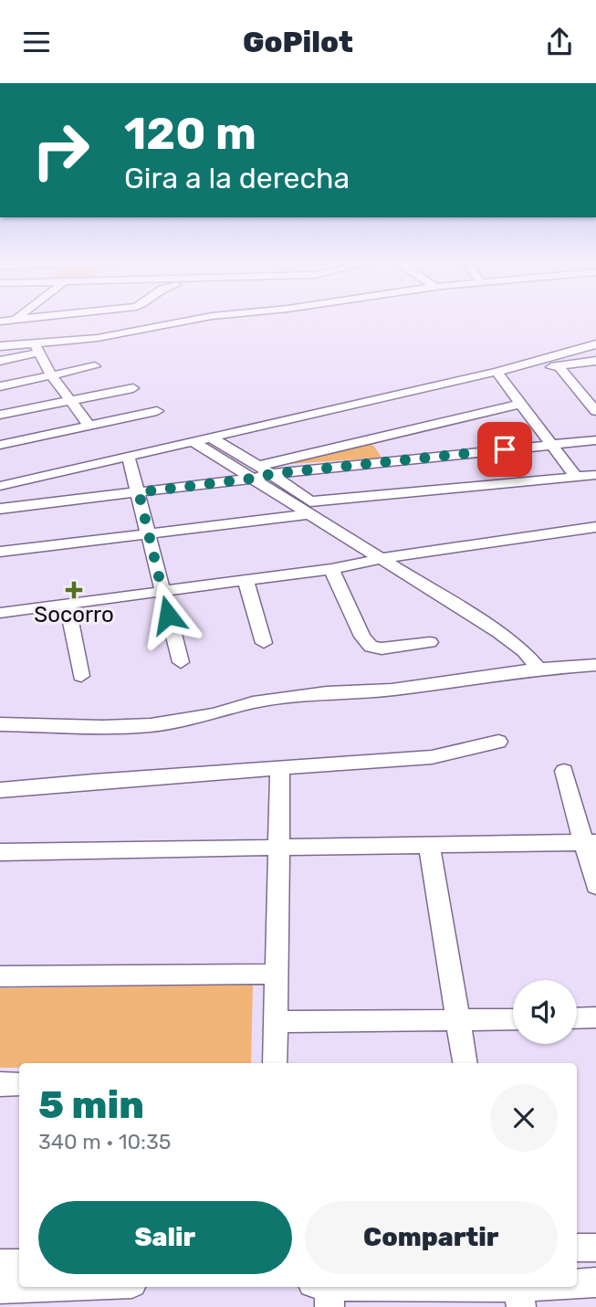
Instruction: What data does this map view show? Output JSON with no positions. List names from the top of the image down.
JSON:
{
  "places": {
    "health": ["Socorro"]
  },
  "page": {
    "header": "GoPilot",
    "turn": ["120 m", "Gira a la derecha"],
    "heading": ["5 min", "340 m · 10:35"],
    "buttons": ["Salir", "Compartir"]
  }
}
